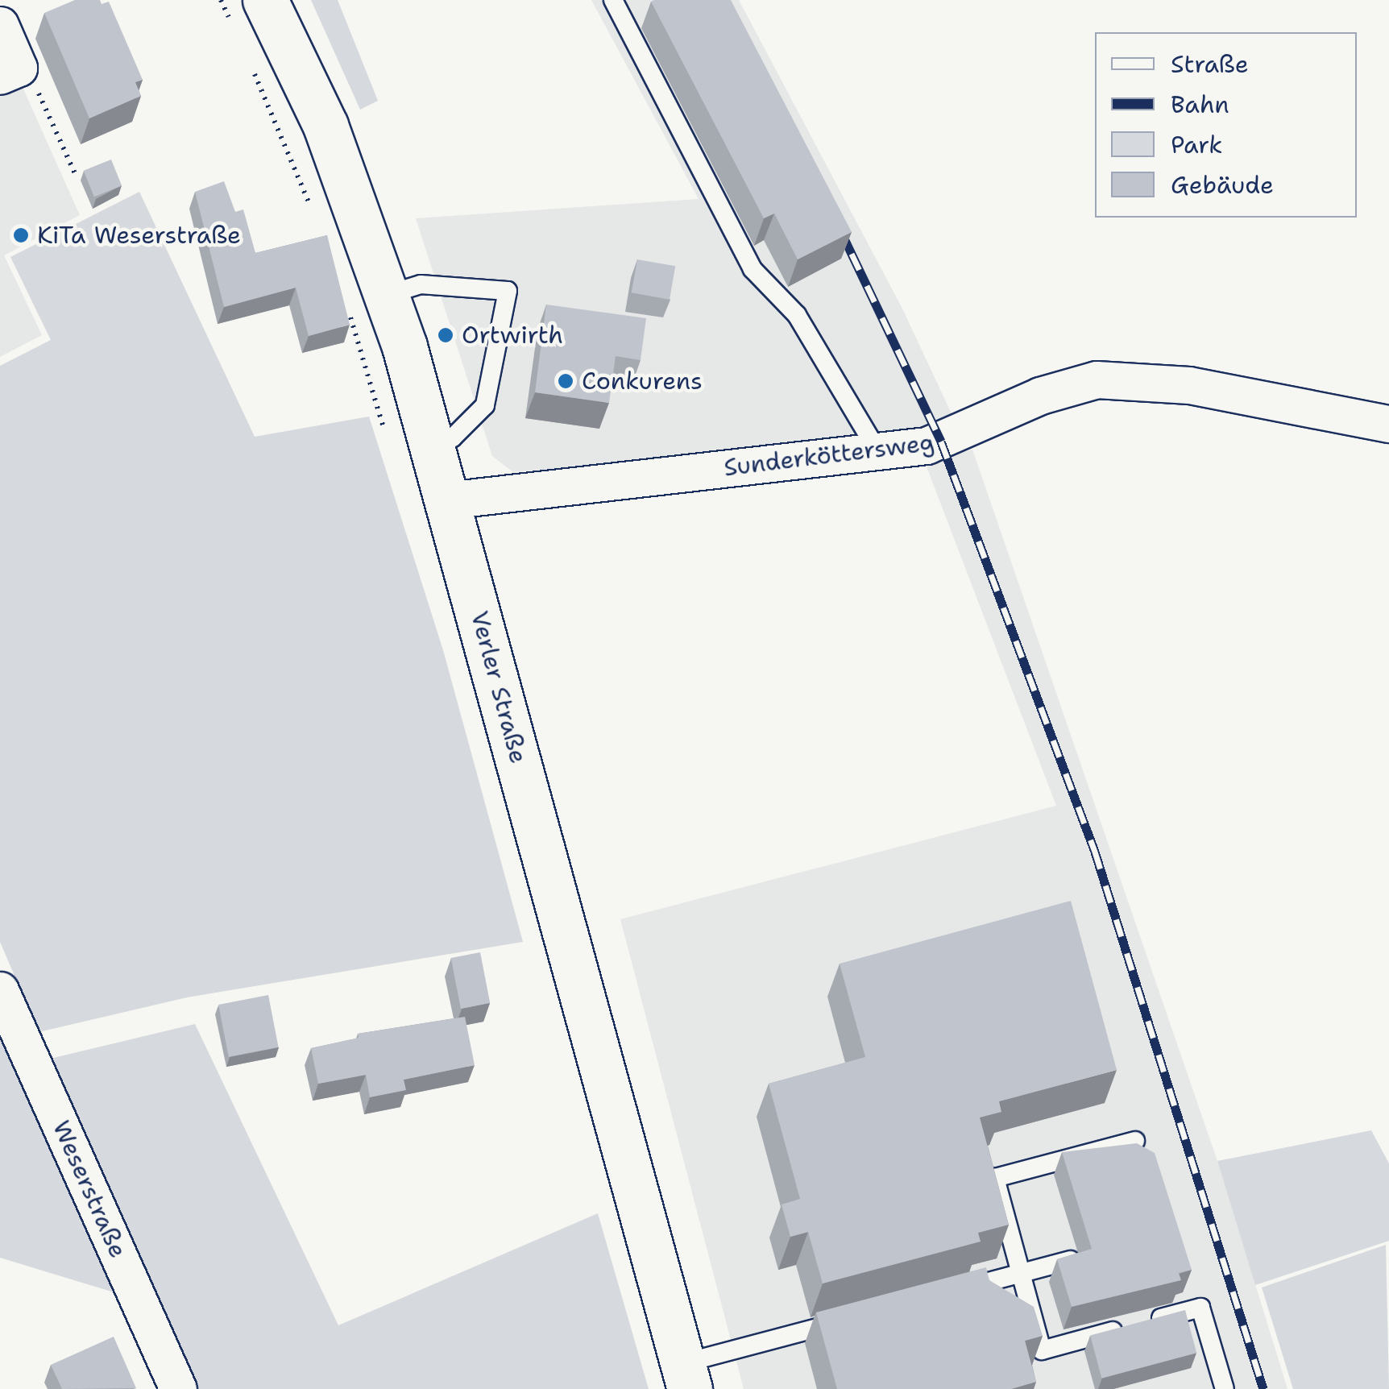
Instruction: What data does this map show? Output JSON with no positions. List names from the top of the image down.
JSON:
{
  "streets": {
    "main road": ["Verler Straße"],
    "street": ["Sunderköttersweg", "Weserstraße"]
  },
  "crossings": [
    ["Sunderköttersweg", "Verler Straße"]
  ],
  "places": ["KiTa Weserstraße", "Ortwirth", "Conkurens"],
  "legend": [
    "Straße",
    "Bahn",
    "Park",
    "Gebäude"
  ]
}
